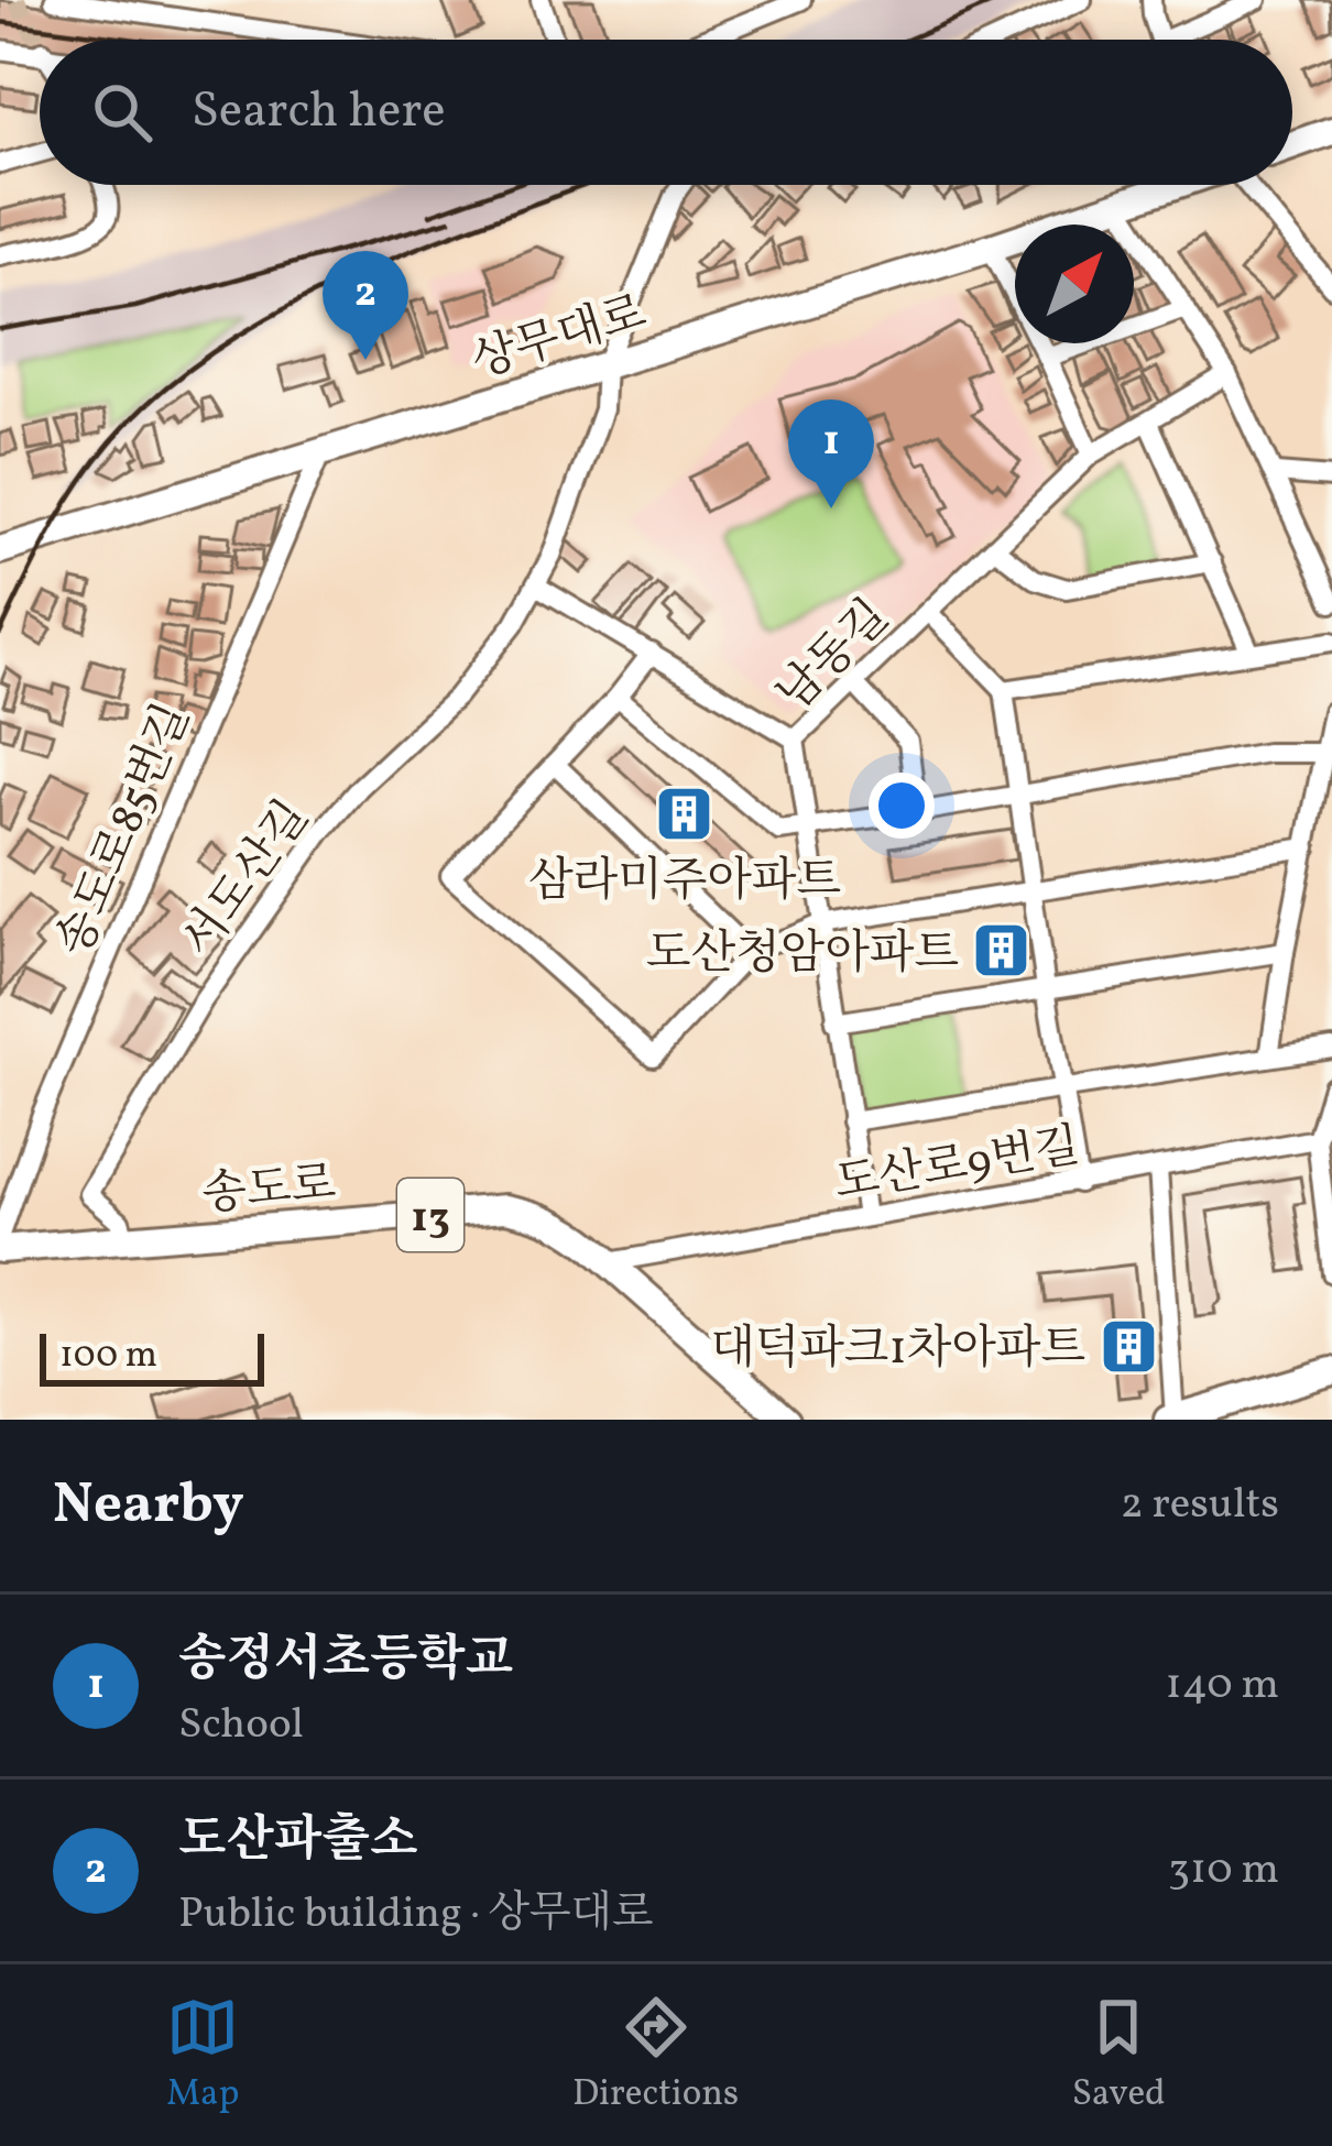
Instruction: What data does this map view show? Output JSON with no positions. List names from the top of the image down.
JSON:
{
  "streets": {
    "main road": ["상무대로", "송도로", "13"],
    "street": [
      "남동길",
      "송도로85번길",
      "서도산길",
      "도산로9번길"
    ]
  },
  "crossings": [
    ["상무대로", "송도로85번길"],
    ["상무대로", "서도산길"],
    ["남동길", "도산로9번길"],
    ["서도산길", "송도로"],
    ["도산로9번길", "송도로"]
  ],
  "places": {
    "building": ["삼라미주아파트", "도산청암아파트", "대덕파크1차아파트"]
  },
  "scale_bar": "100 m",
  "north": "top right",
  "page": {
    "search": "Search here",
    "pins": ["2", "1"],
    "scale": "100 m",
    "heading": ["Nearby", "2 results"],
    "list": [
      {
        "mark": "1",
        "name": "송정서초등학교",
        "note": "School",
        "value": "140 m"
      },
      {
        "mark": "2",
        "name": "도산파출소",
        "note": "Public building · 상무대로",
        "value": "310 m"
      }
    ],
    "nav": ["Map", "Directions", "Saved"]
  }
}
